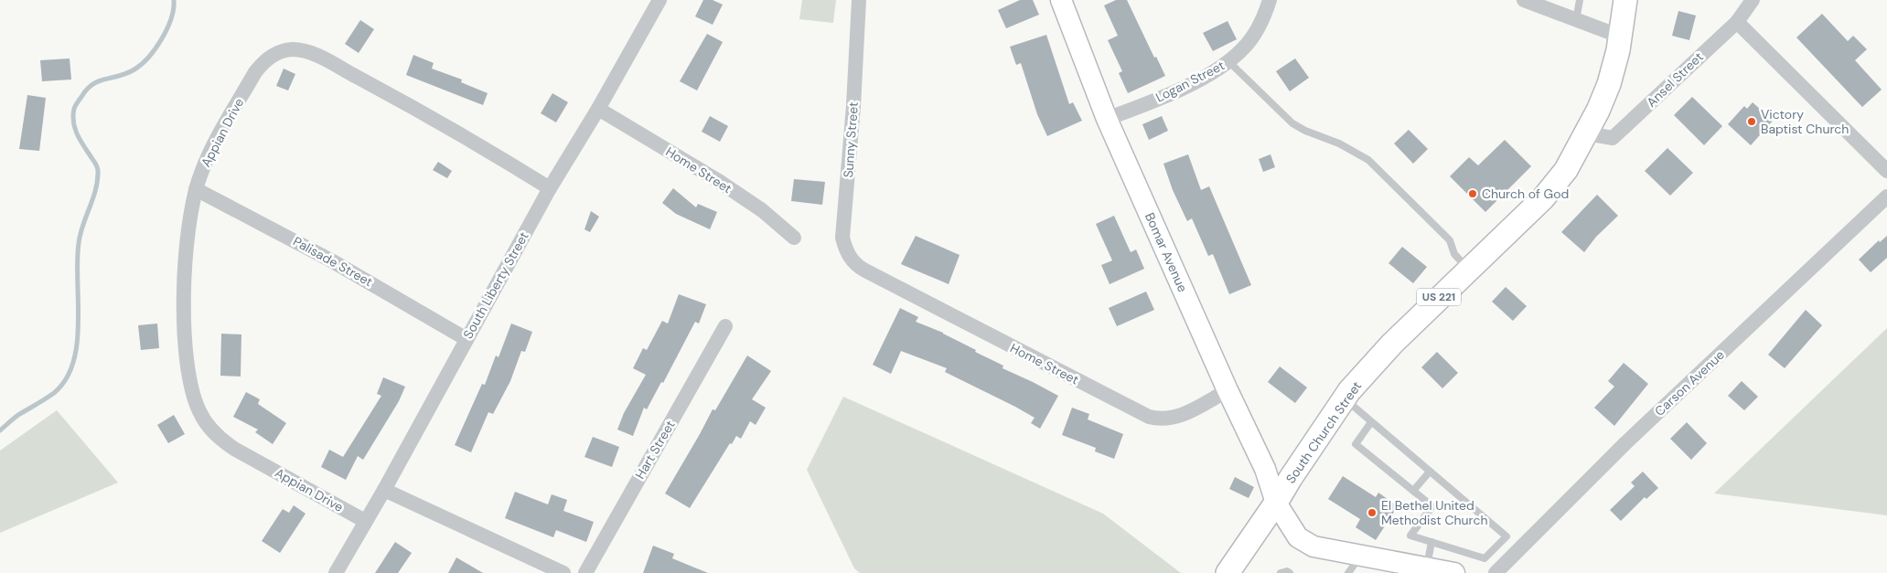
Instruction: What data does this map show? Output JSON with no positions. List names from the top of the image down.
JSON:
{
  "streets": {
    "main road": ["US 221", "South Church Street"],
    "street": [
      "Ansel Street",
      "Logan Street",
      "Appian Drive",
      "Sunny Street",
      "Home Street",
      "Bomar Avenue",
      "Palisade Street",
      "South Liberty Street",
      "Carson Avenue",
      "Hart Street"
    ]
  },
  "crossings": [
    ["Ansel Street", "South Church Street"],
    ["Logan Street", "Bomar Avenue"],
    ["Appian Drive", "Palisade Street"],
    ["Appian Drive", "South Liberty Street"],
    ["Sunny Street", "Home Street"],
    ["Home Street", "Bomar Avenue"],
    ["Home Street", "South Liberty Street"],
    ["Bomar Avenue", "South Church Street"],
    ["Palisade Street", "South Liberty Street"]
  ],
  "places": ["Victory Baptist Church", "Church of God", "El Bethel United Methodist Church"]
}
